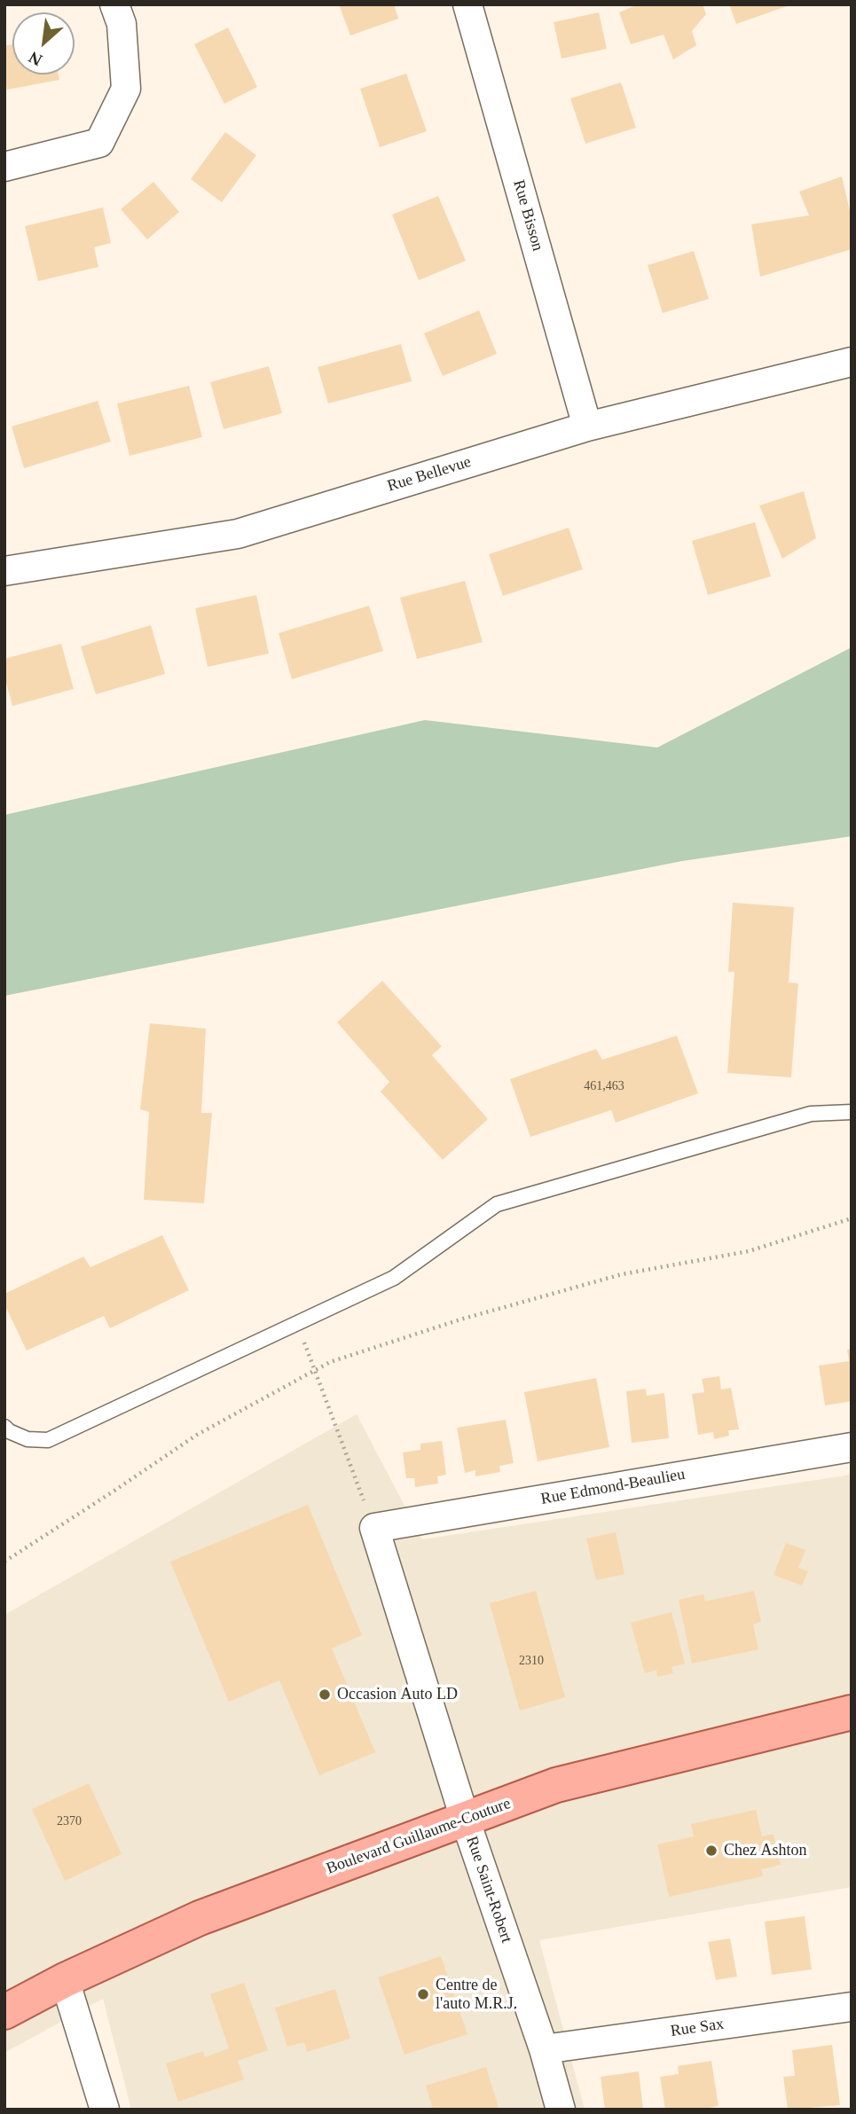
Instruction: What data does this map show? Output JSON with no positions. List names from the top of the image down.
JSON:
{
  "streets": {
    "main road": ["Boulevard Guillaume-Couture"],
    "street": [
      "Rue Bisson",
      "Rue Bellevue",
      "Rue Edmond-Beaulieu",
      "Rue Saint-Robert",
      "Rue Sax"
    ]
  },
  "crossings": [
    ["Rue Bisson", "Rue Bellevue"],
    ["Rue Edmond-Beaulieu", "Rue Saint-Robert"],
    ["Boulevard Guillaume-Couture", "Rue Saint-Robert"],
    ["Rue Saint-Robert", "Rue Sax"]
  ],
  "places": ["Occasion Auto LD", "Chez Ashton", "Centre de l'auto M.R.J."],
  "house_numbers": ["461,463", "2310", "2370"],
  "north": "bottom left"
}
